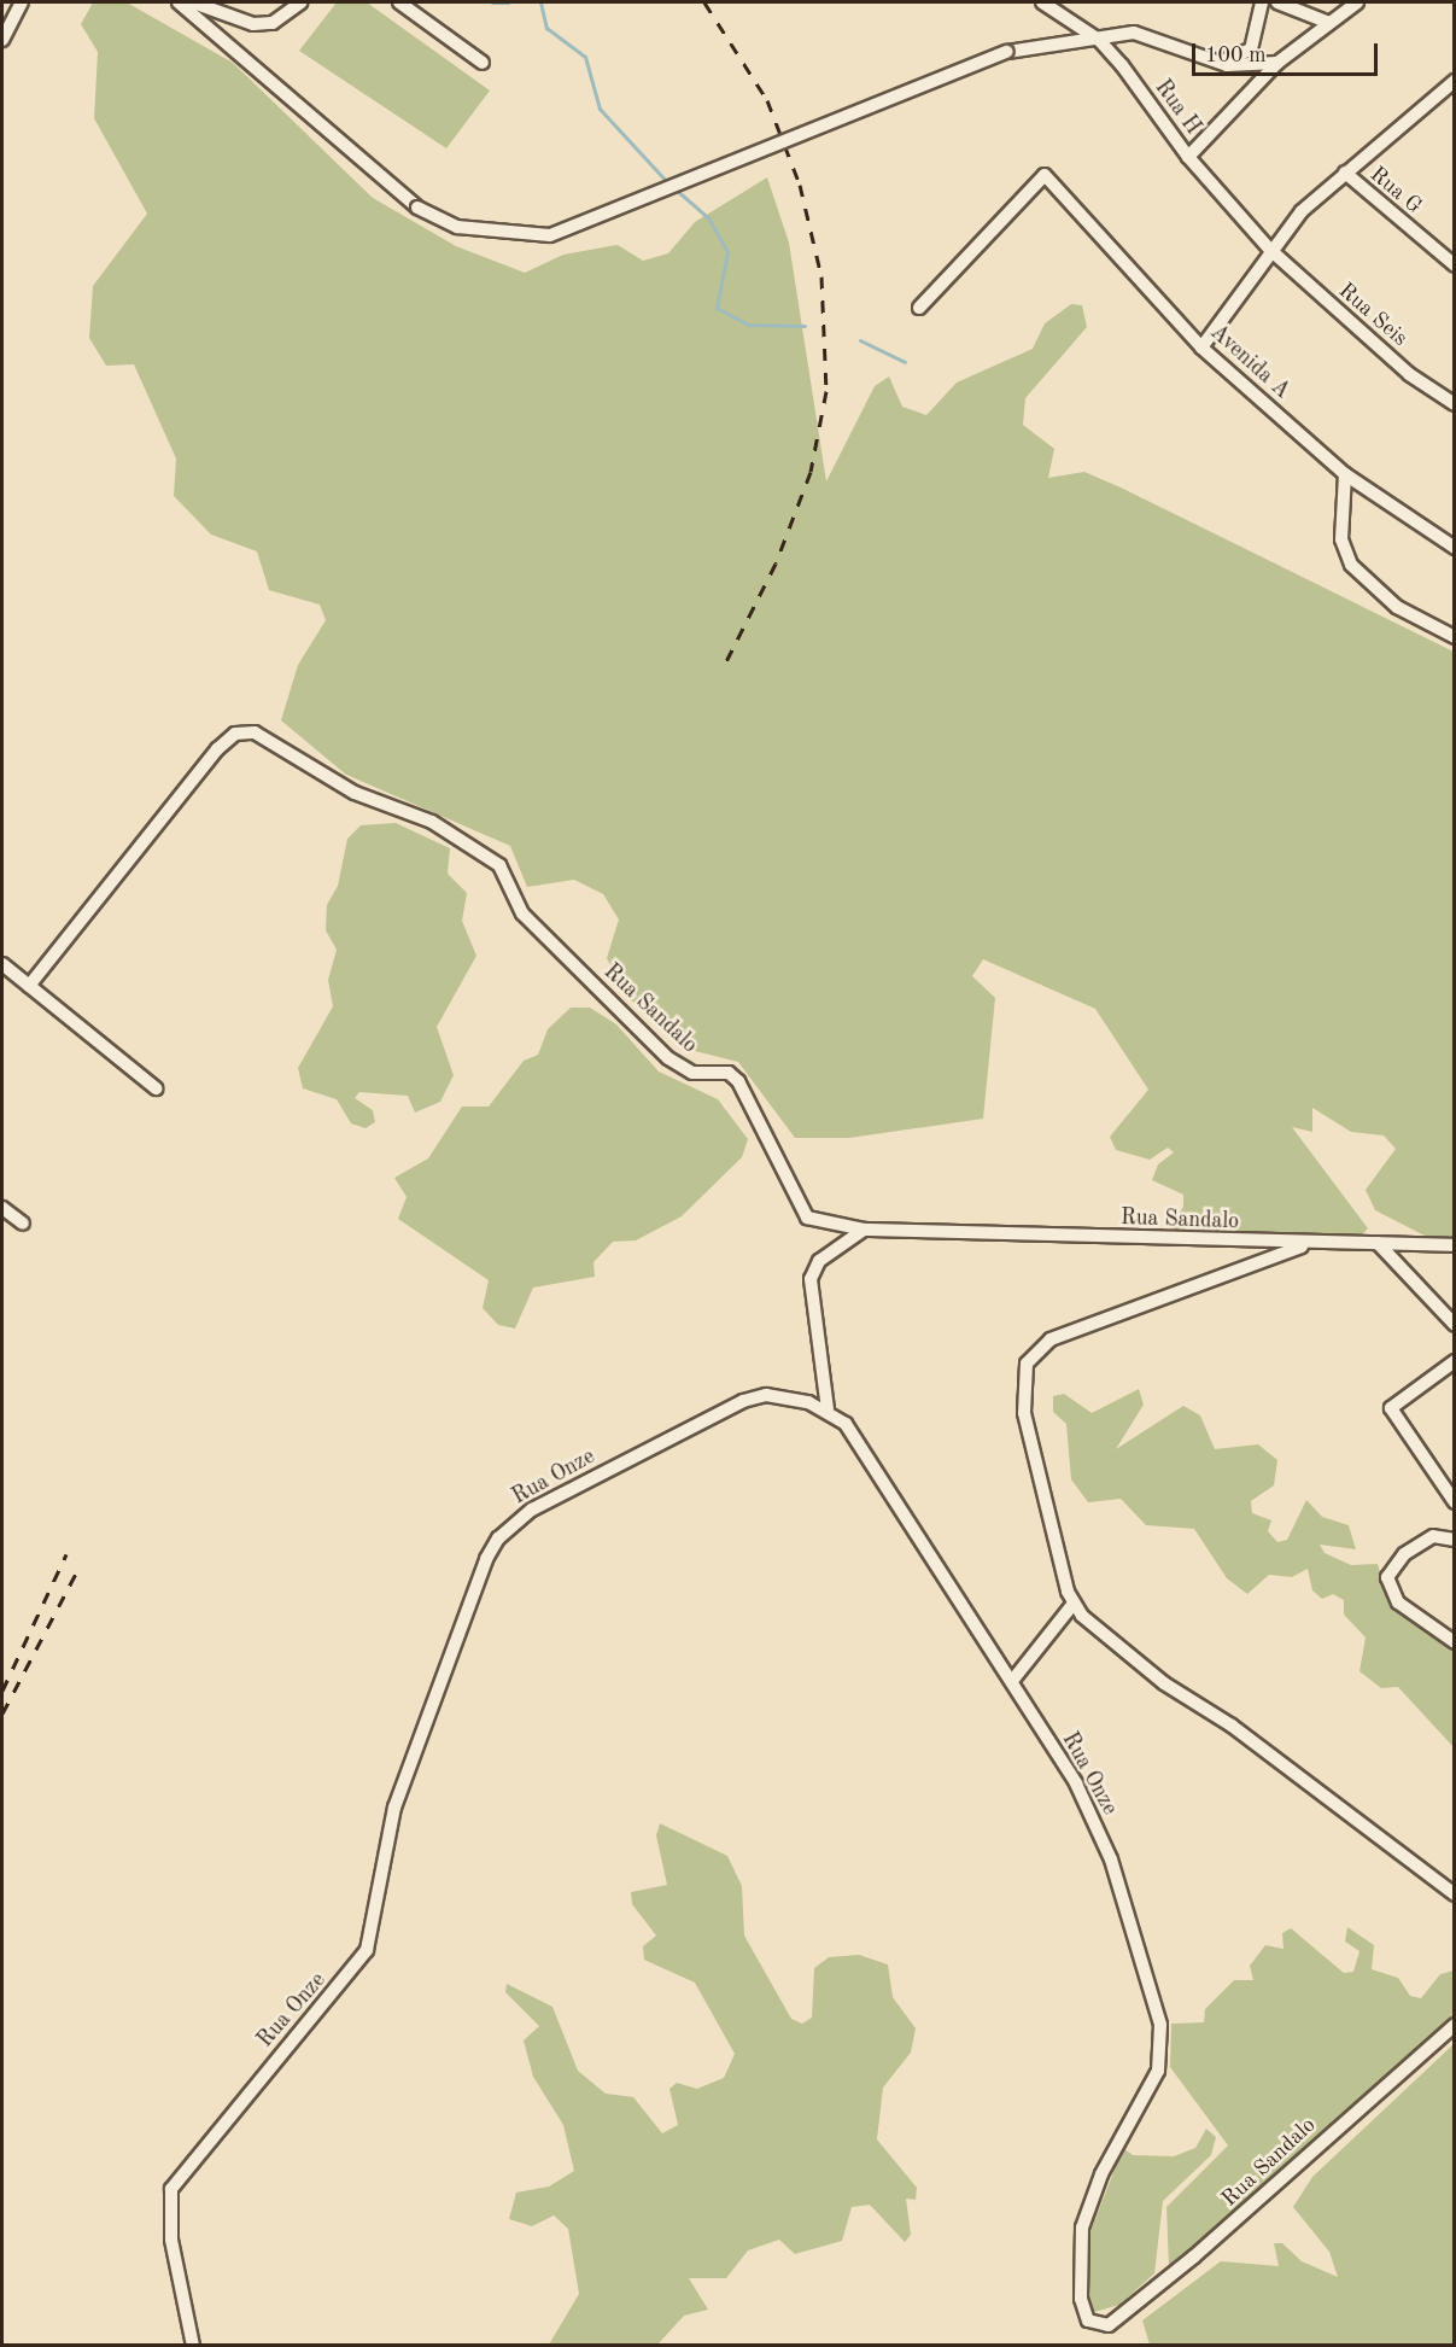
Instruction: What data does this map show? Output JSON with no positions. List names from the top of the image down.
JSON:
{
  "streets": {
    "street": [
      "Rua H",
      "Rua G",
      "Rua Seis",
      "Avenida A",
      "Rua Sandalo",
      "Rua Onze"
    ]
  },
  "crossings": [
    ["Rua H", "Rua Seis"],
    ["Rua Sandalo", "Rua Onze"]
  ],
  "scale_bar": "100 m"
}
